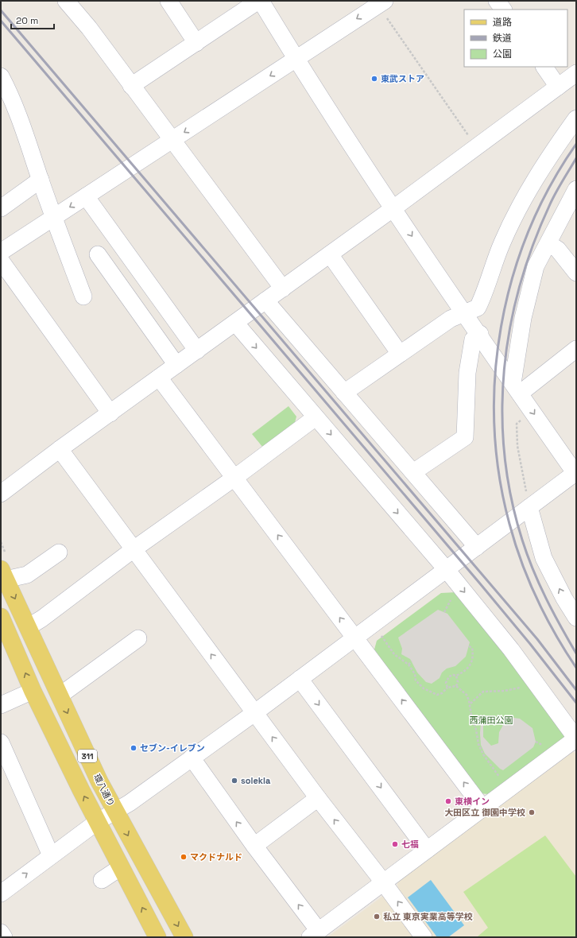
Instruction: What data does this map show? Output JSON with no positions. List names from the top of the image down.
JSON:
{
  "streets": {
    "main road": ["311", "環八通り"]
  },
  "parks": ["西蒲田公園"],
  "places": [
    "東武ストア",
    "セブン-イレブン",
    "solekia",
    "東横イン",
    "大田区立 御園中学校",
    "七福",
    "マクドナルド",
    "私立 東京実業高等学校"
  ],
  "legend": ["道路", "鉄道", "公園"],
  "scale_bar": "20 m"
}
